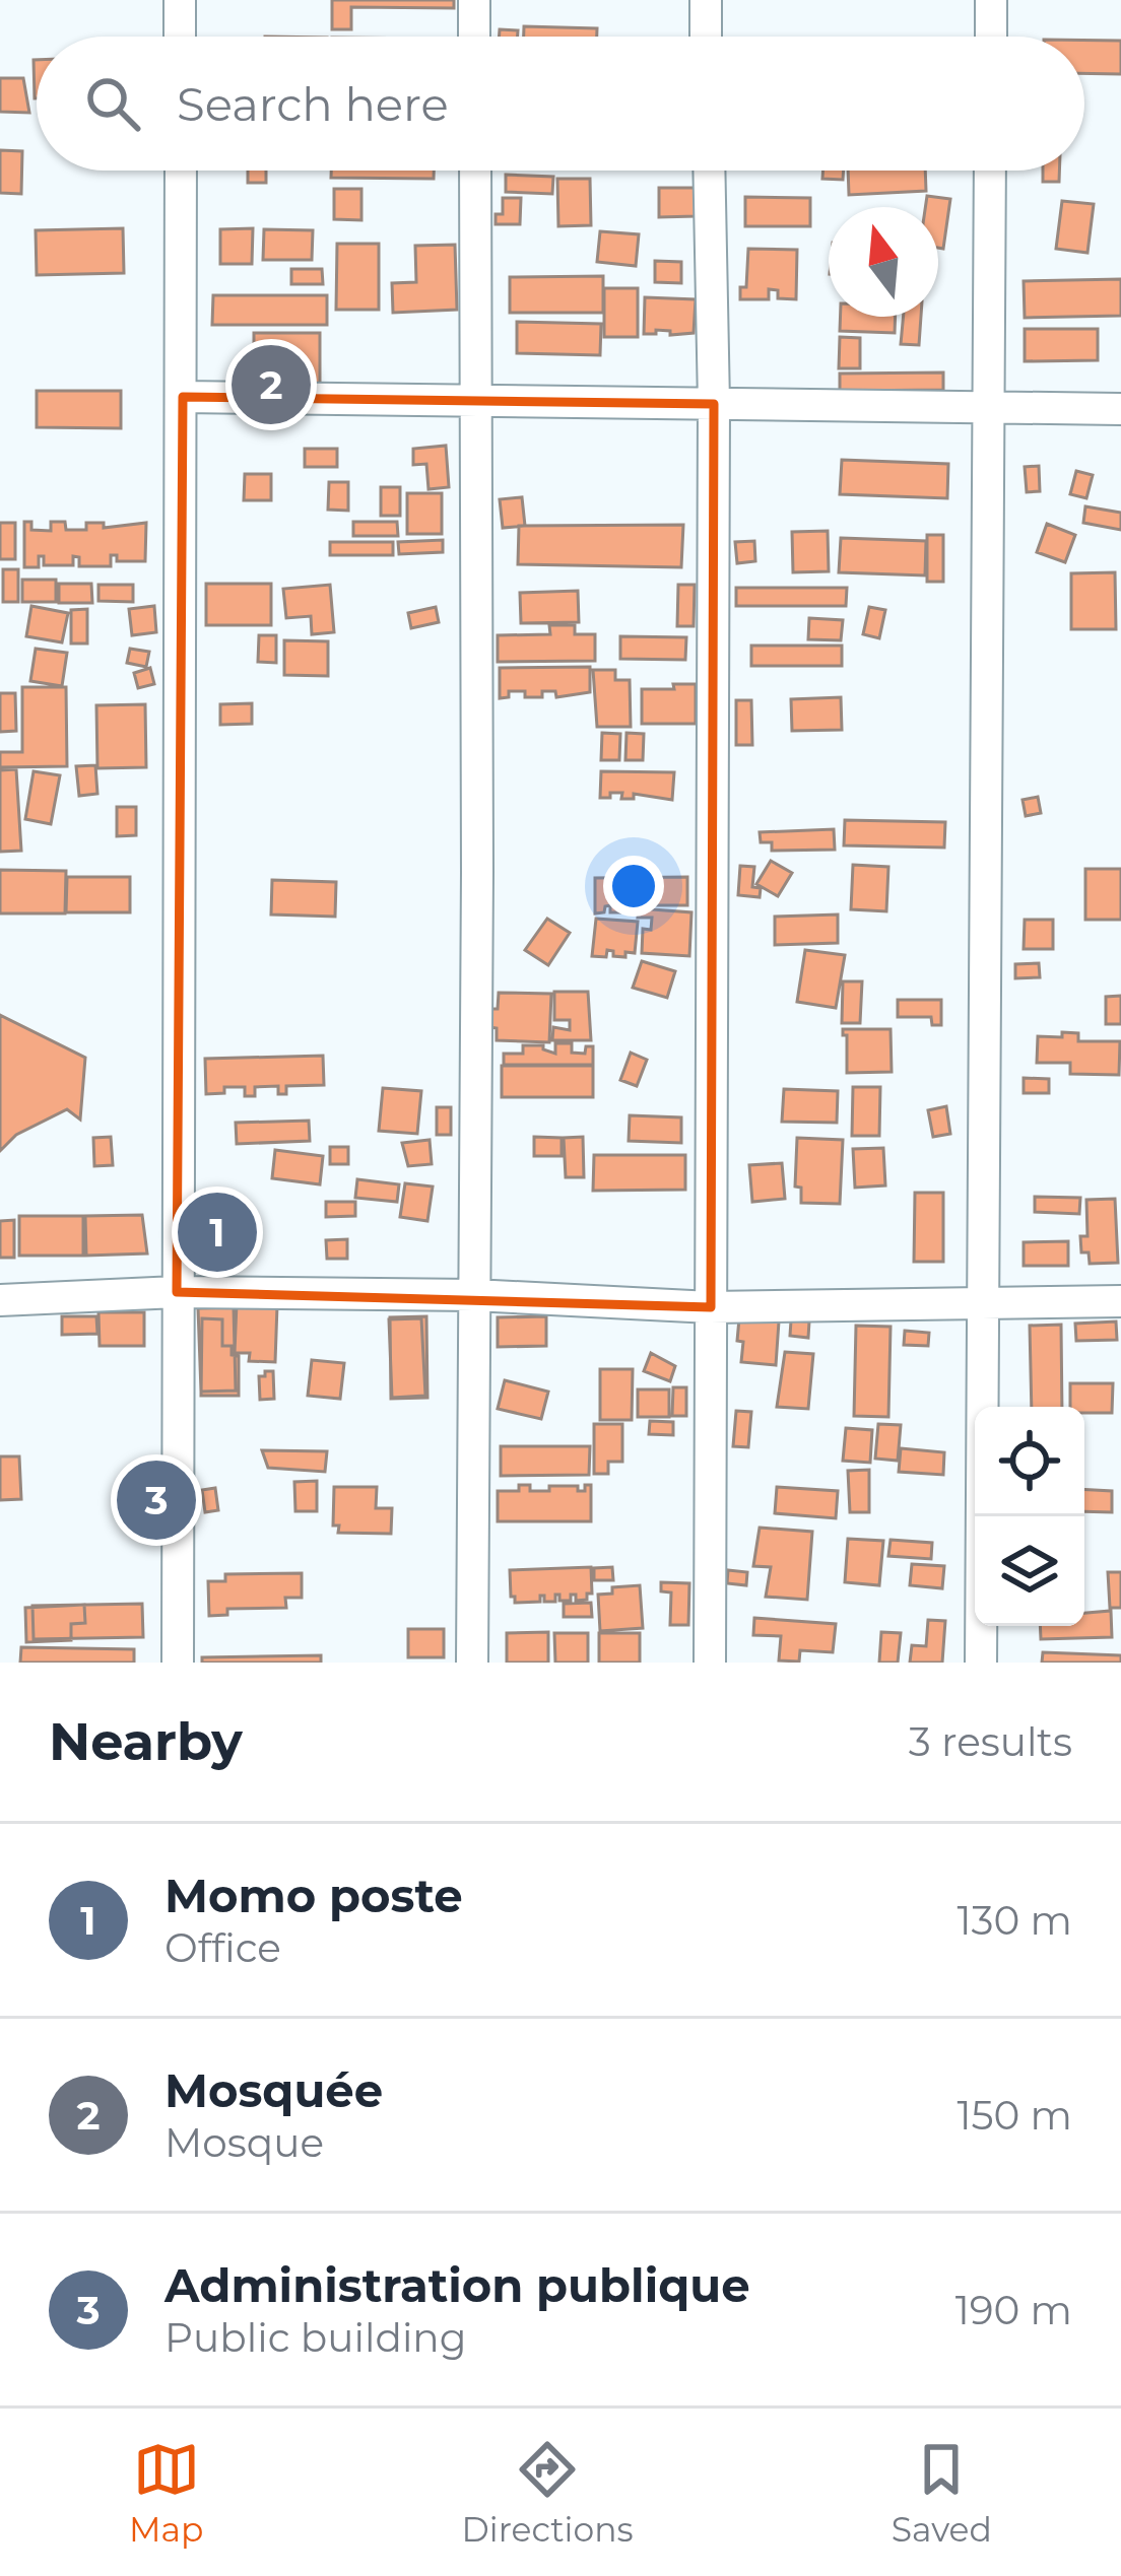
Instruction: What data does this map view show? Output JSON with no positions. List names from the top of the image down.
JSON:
{
  "north": "top",
  "page": {
    "search": "Search here",
    "pins": ["2", "1", "3"],
    "heading": ["Nearby", "3 results"],
    "list": [
      {
        "mark": "1",
        "name": "Momo poste",
        "note": "Office",
        "value": "130 m"
      },
      {
        "mark": "2",
        "name": "Mosquée",
        "note": "Mosque",
        "value": "150 m"
      },
      {
        "mark": "3",
        "name": "Administration publique",
        "note": "Public building",
        "value": "190 m"
      }
    ],
    "nav": ["Map", "Directions", "Saved"]
  }
}
